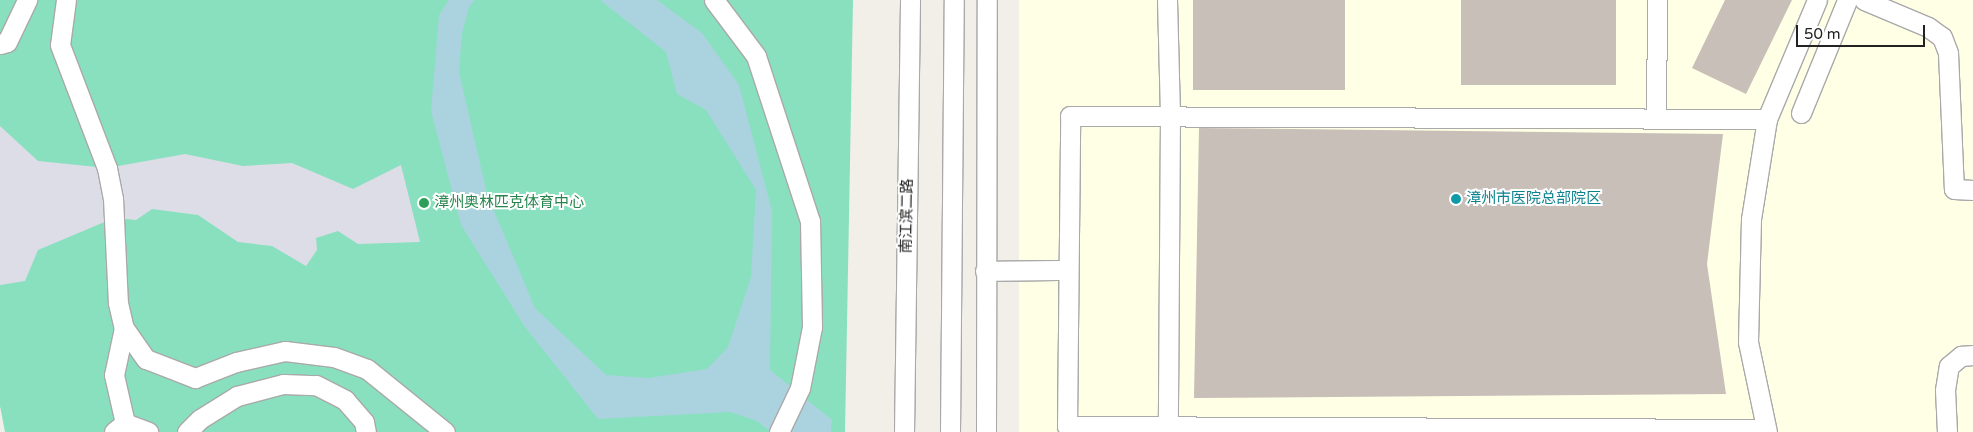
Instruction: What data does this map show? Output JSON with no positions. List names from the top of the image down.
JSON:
{
  "streets": {
    "street": ["南江滨二路"]
  },
  "places": ["漳州市医院总部院区", "漳州奥林匹克体育中心"],
  "scale_bar": "50 m"
}
